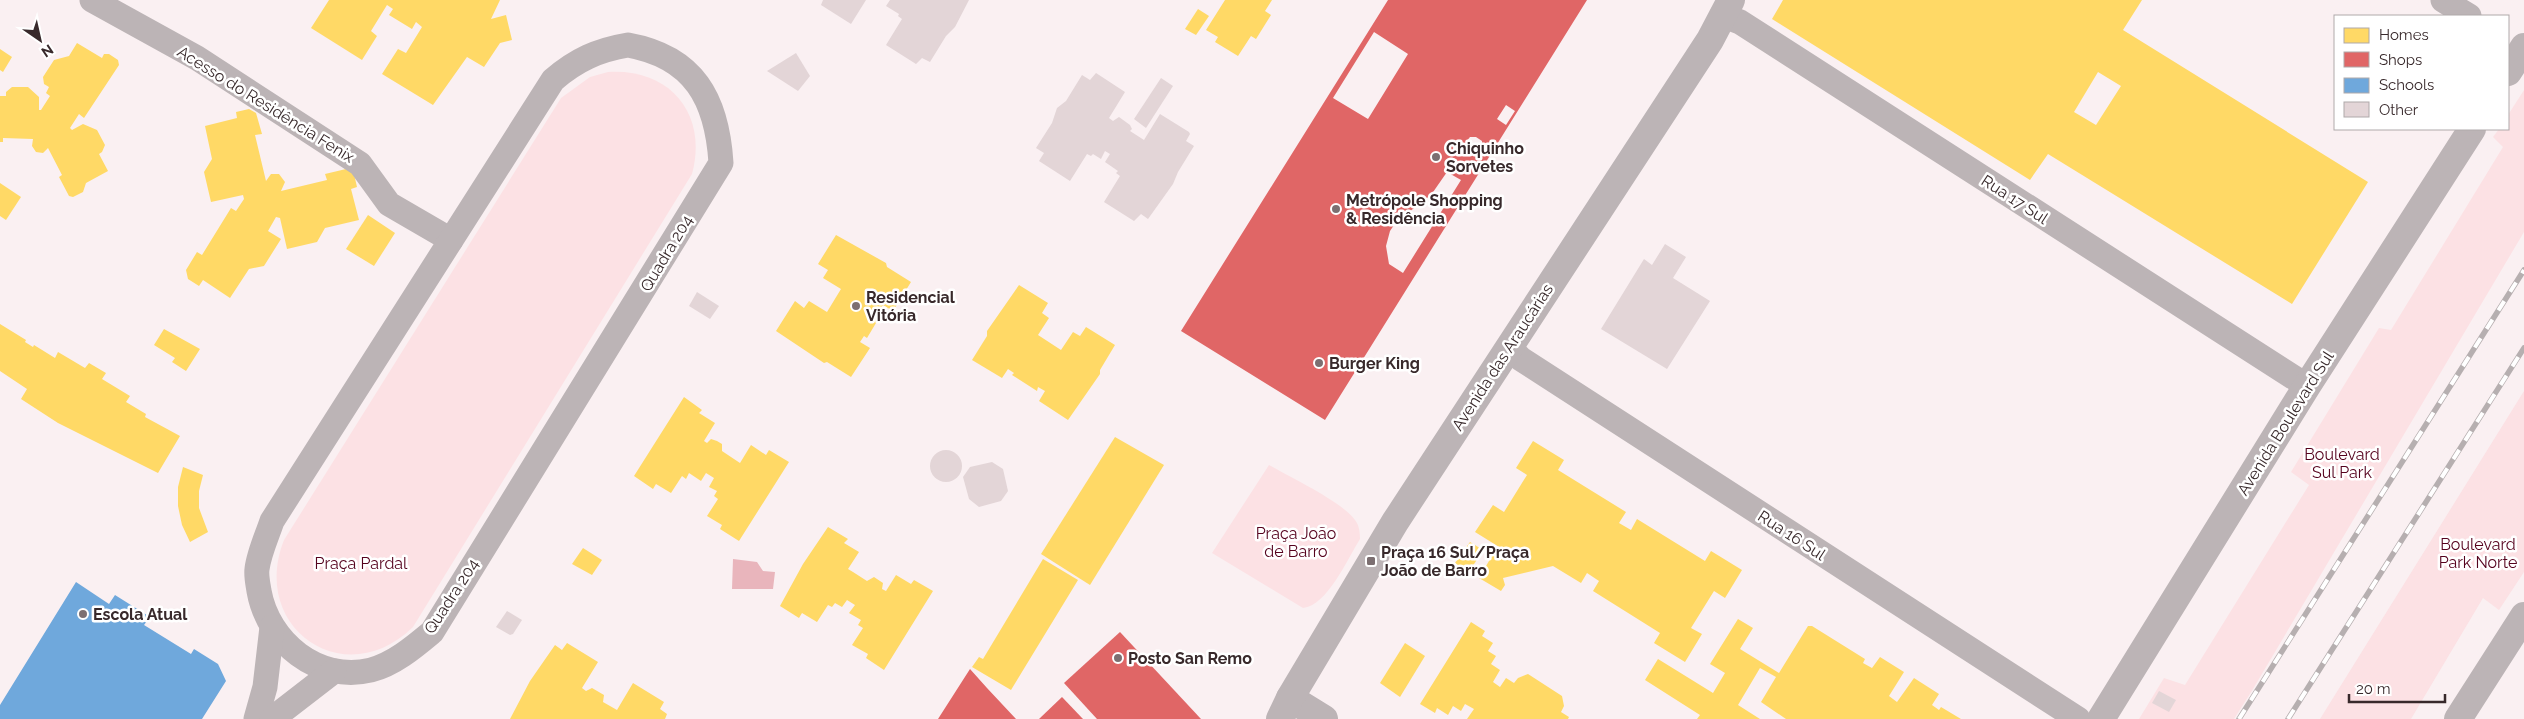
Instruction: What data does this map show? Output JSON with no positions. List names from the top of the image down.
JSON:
{
  "streets": {
    "street": [
      "Acesso do Residência Fenix",
      "Rua 17 Sul",
      "Quadra 204",
      "Avenida das Araucárias",
      "Avenida Boulevard Sul",
      "Rua 16 Sul"
    ]
  },
  "crossings": [
    ["Acesso do Residência Fenix", "Quadra 204"],
    ["Rua 17 Sul", "Avenida das Araucárias"],
    ["Rua 17 Sul", "Avenida Boulevard Sul"],
    ["Avenida das Araucárias", "Rua 16 Sul"]
  ],
  "parks": [
    "Boulevard Sul Park",
    "Praça João de Barro",
    "Boulevard Park Norte",
    "Praça Pardal"
  ],
  "places": {
    "other": [
      "Chiquinho Sorvetes",
      "Metrópole Shopping & Residência",
      "Residencial Vitória",
      "Burger King",
      "Escola Atual",
      "Posto San Remo"
    ],
    "transit": ["Praça 16 Sul/Praça João de Barro"]
  },
  "legend": [
    "Homes",
    "Shops",
    "Schools",
    "Other"
  ],
  "scale_bar": "20 m",
  "north": "bottom right"
}
